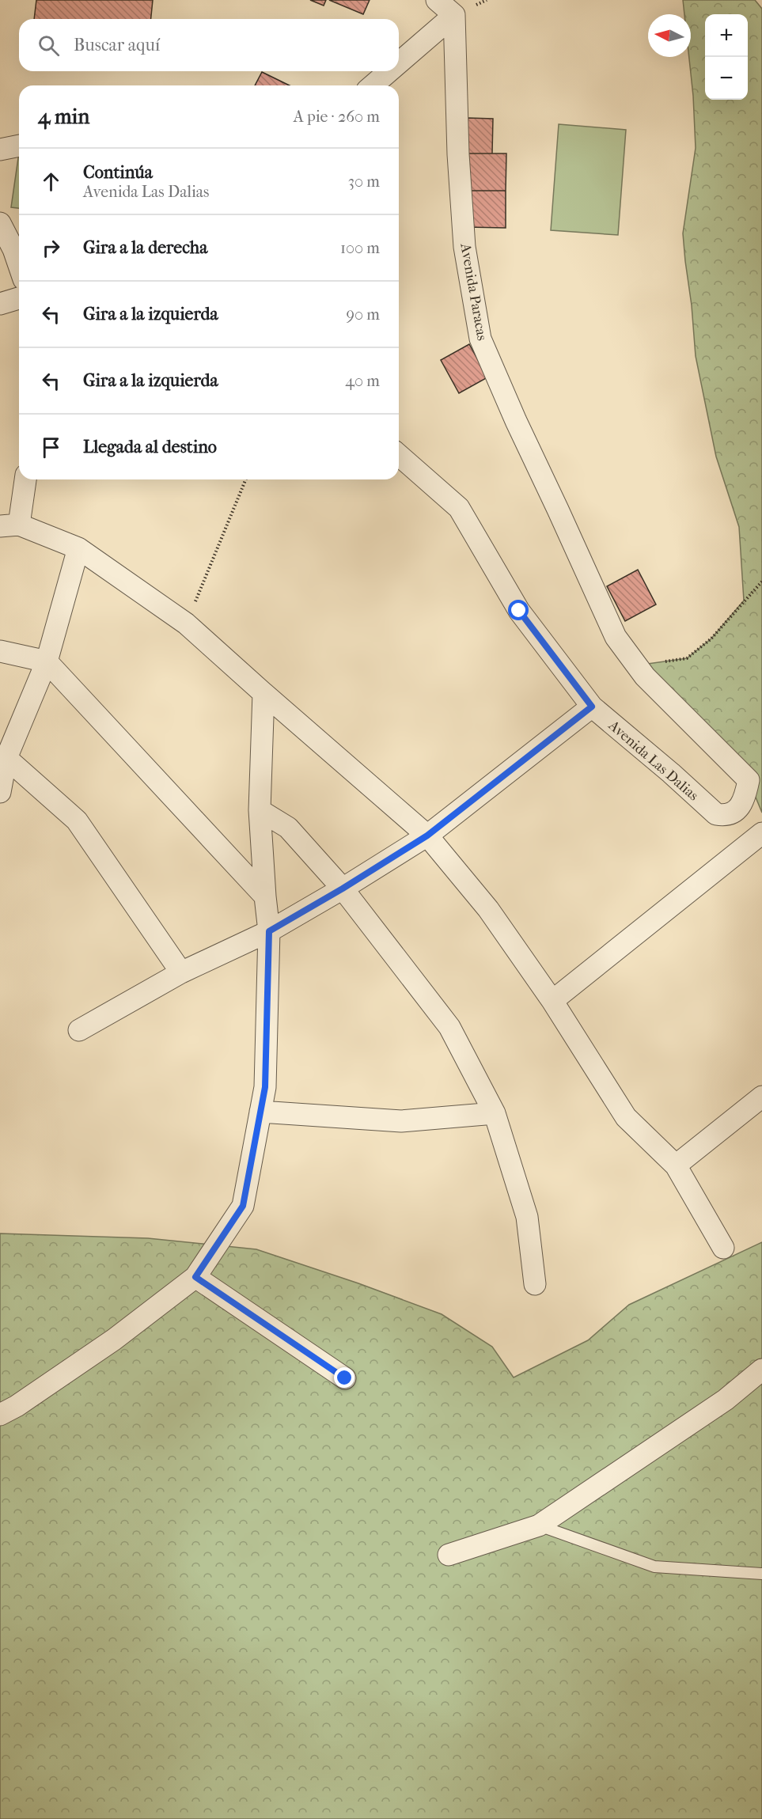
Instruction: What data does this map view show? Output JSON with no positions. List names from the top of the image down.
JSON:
{
  "streets": {
    "street": ["Avenida Paracas", "Avenida Las Dalias"]
  },
  "north": "left",
  "page": {
    "map_buttons": ["+", "−"],
    "search": "Buscar aquí",
    "heading": ["4 min", "A pie · 260 m"],
    "list": [
      ["Continúa", "Avenida Las Dalias", "30 m"],
      ["Gira a la derecha", "100 m"],
      ["Gira a la izquierda", "90 m"],
      ["Gira a la izquierda", "40 m"],
      "Llegada al destino"
    ]
  }
}
